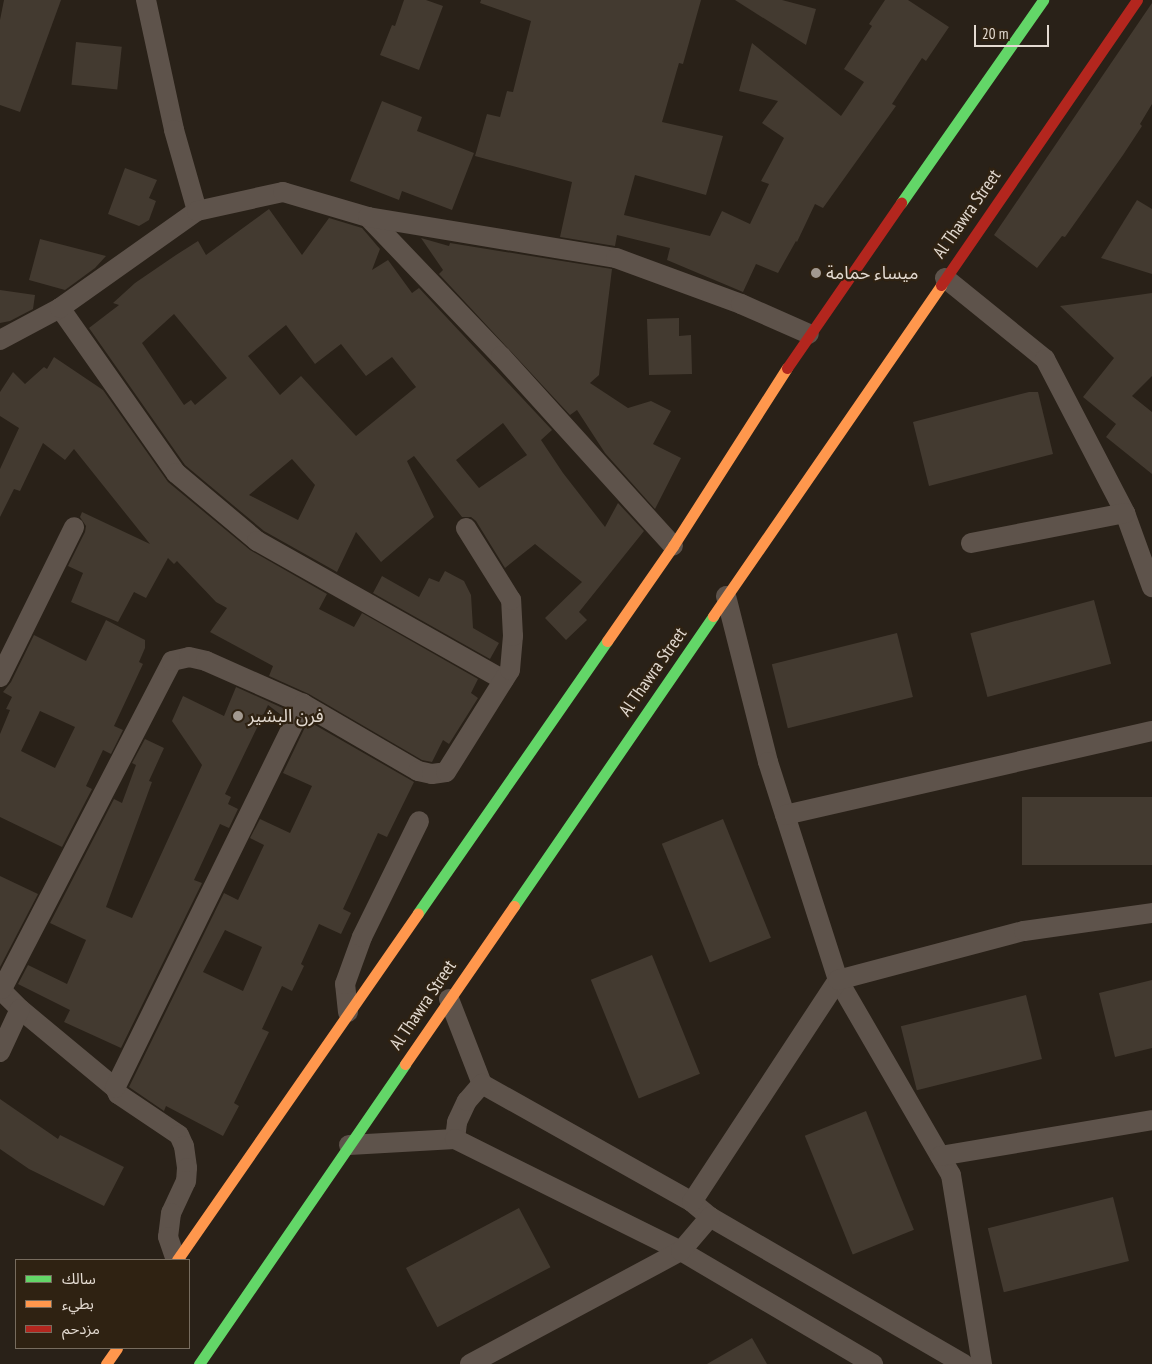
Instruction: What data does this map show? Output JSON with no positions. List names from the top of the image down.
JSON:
{
  "streets": {
    "main road": ["Al Thawra Street"]
  },
  "places": ["ميساء حمامة", "فرن البشير"],
  "legend": ["سالك", "بطيء", "مزدحم"],
  "scale_bar": "20 m"
}
